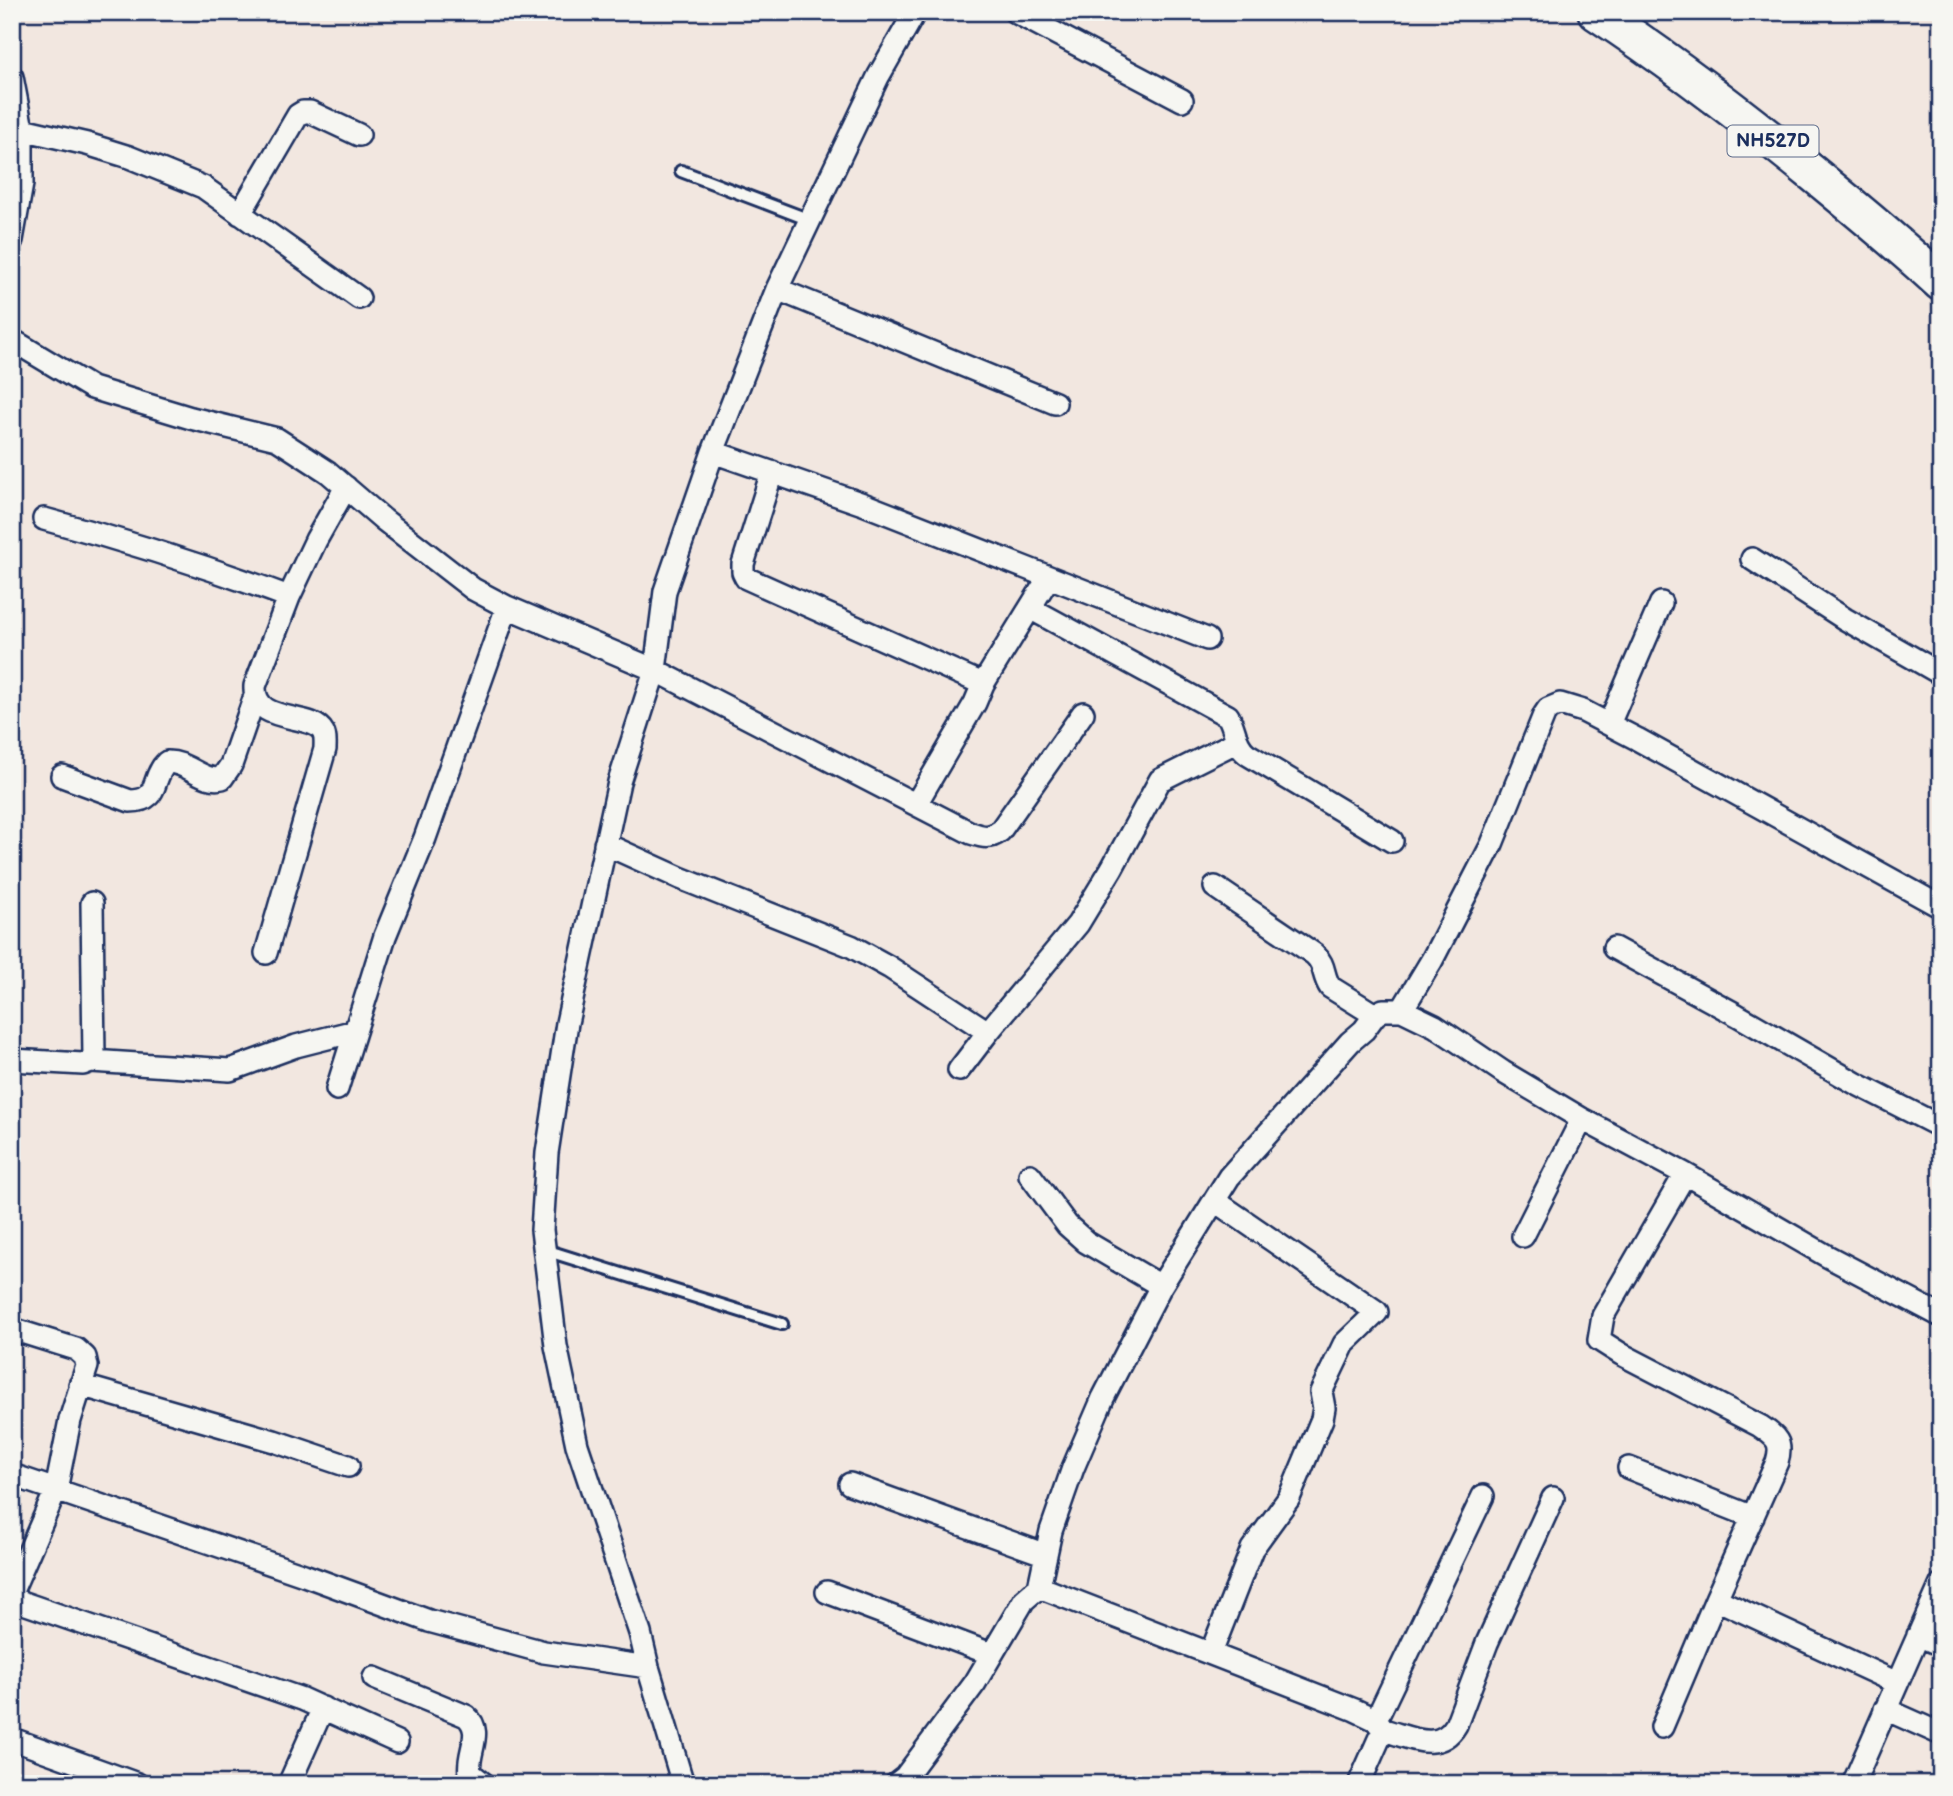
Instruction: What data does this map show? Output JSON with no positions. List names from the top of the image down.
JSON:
{
  "streets": {
    "highway": ["NH527D"]
  }
}
